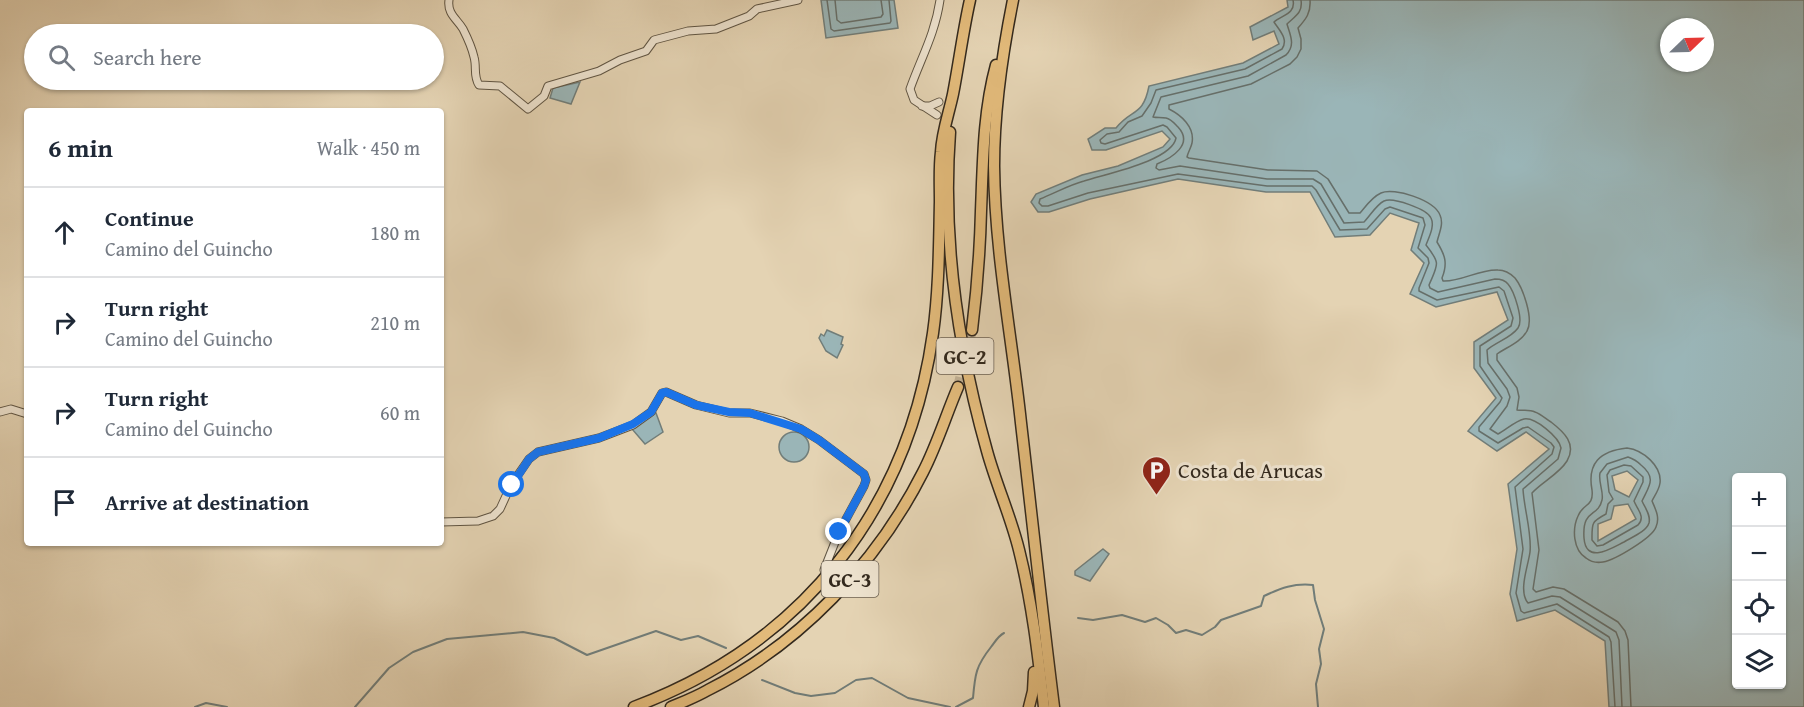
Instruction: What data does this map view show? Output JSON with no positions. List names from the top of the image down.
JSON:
{
  "streets": {
    "highway": ["GC-2", "GC-3"]
  },
  "crossings": [
    ["GC-2", "GC-3"]
  ],
  "places": {
    "parking": ["Costa de Arucas"]
  },
  "north": "top right",
  "page": {
    "search": "Search here",
    "heading": ["6 min", "Walk · 450 m"],
    "list": [
      ["Continue", "Camino del Guincho", "180 m"],
      ["Turn right", "Camino del Guincho", "210 m"],
      ["Turn right", "Camino del Guincho", "60 m"],
      "Arrive at destination"
    ],
    "map_buttons": ["+", "−"]
  }
}
